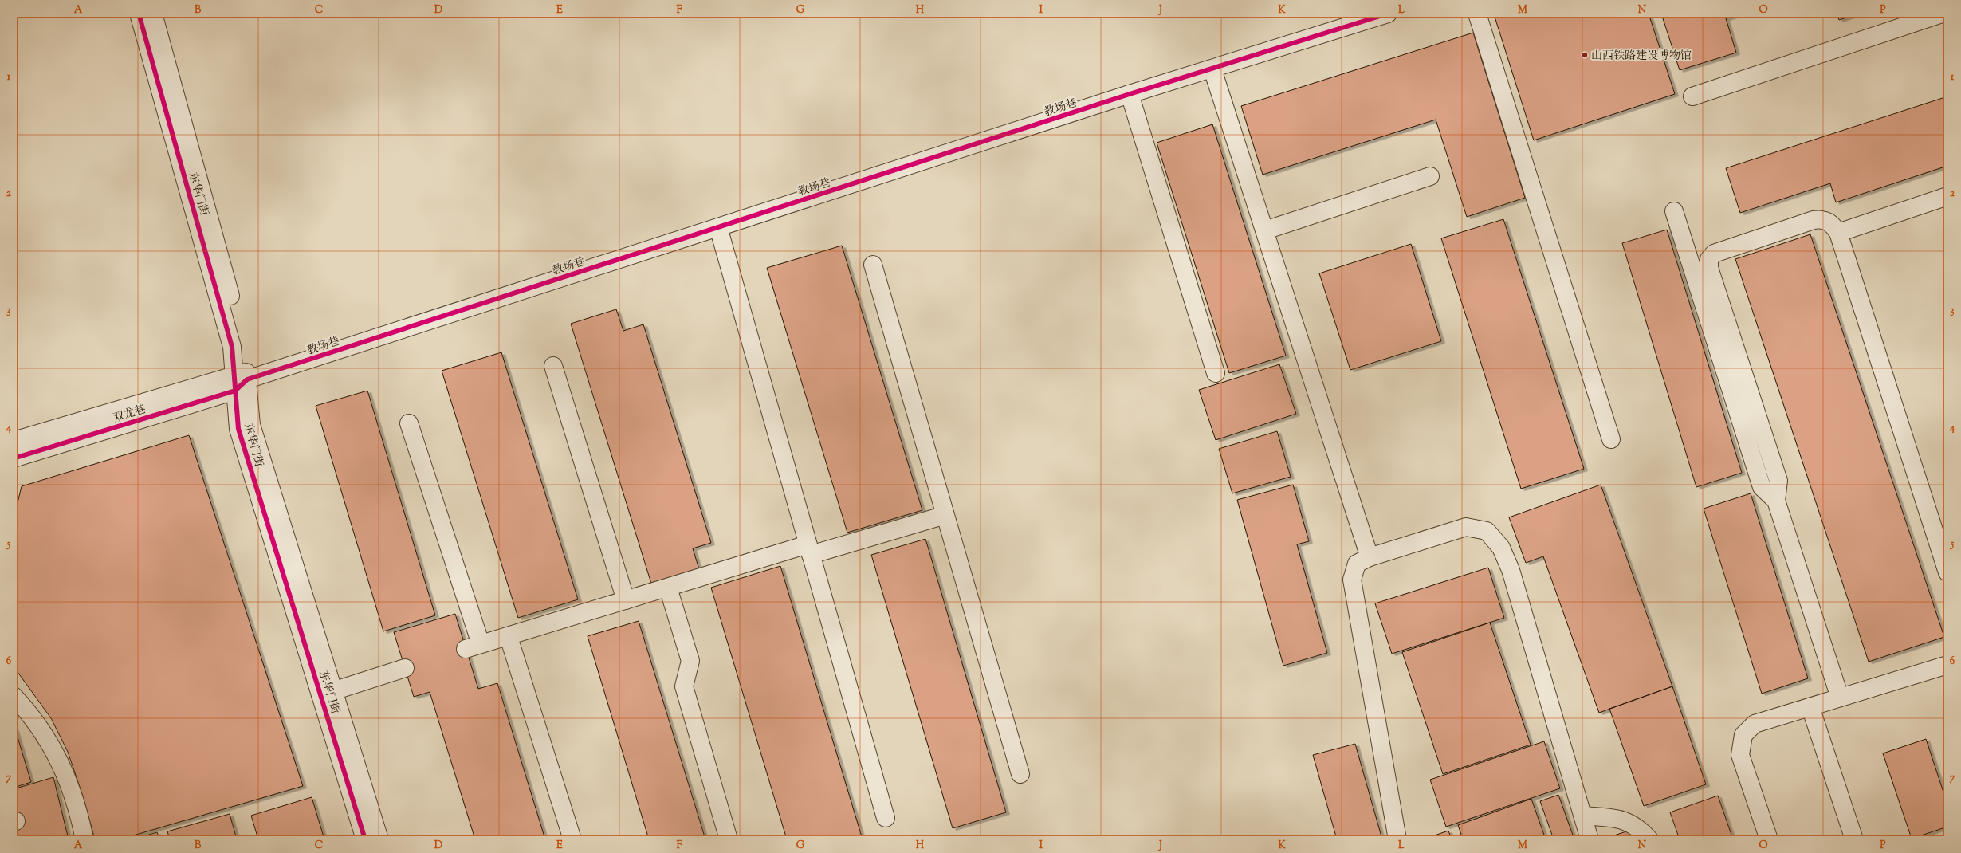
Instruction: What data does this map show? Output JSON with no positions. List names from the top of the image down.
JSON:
{
  "streets": {
    "street": ["教场巷", "东华门街", "双龙巷"]
  },
  "crossings": [
    ["教场巷", "东华门街"],
    ["教场巷", "双龙巷"],
    ["东华门街", "双龙巷"]
  ],
  "places": ["山西铁路建设博物馆"],
  "grid": {
    "columns": [
      "A",
      "B",
      "C",
      "D",
      "E",
      "F",
      "G",
      "H",
      "I",
      "J",
      "K",
      "L",
      "M",
      "N",
      "O",
      "P"
    ],
    "rows": [
      "1",
      "2",
      "3",
      "4",
      "5",
      "6",
      "7"
    ]
  }
}
